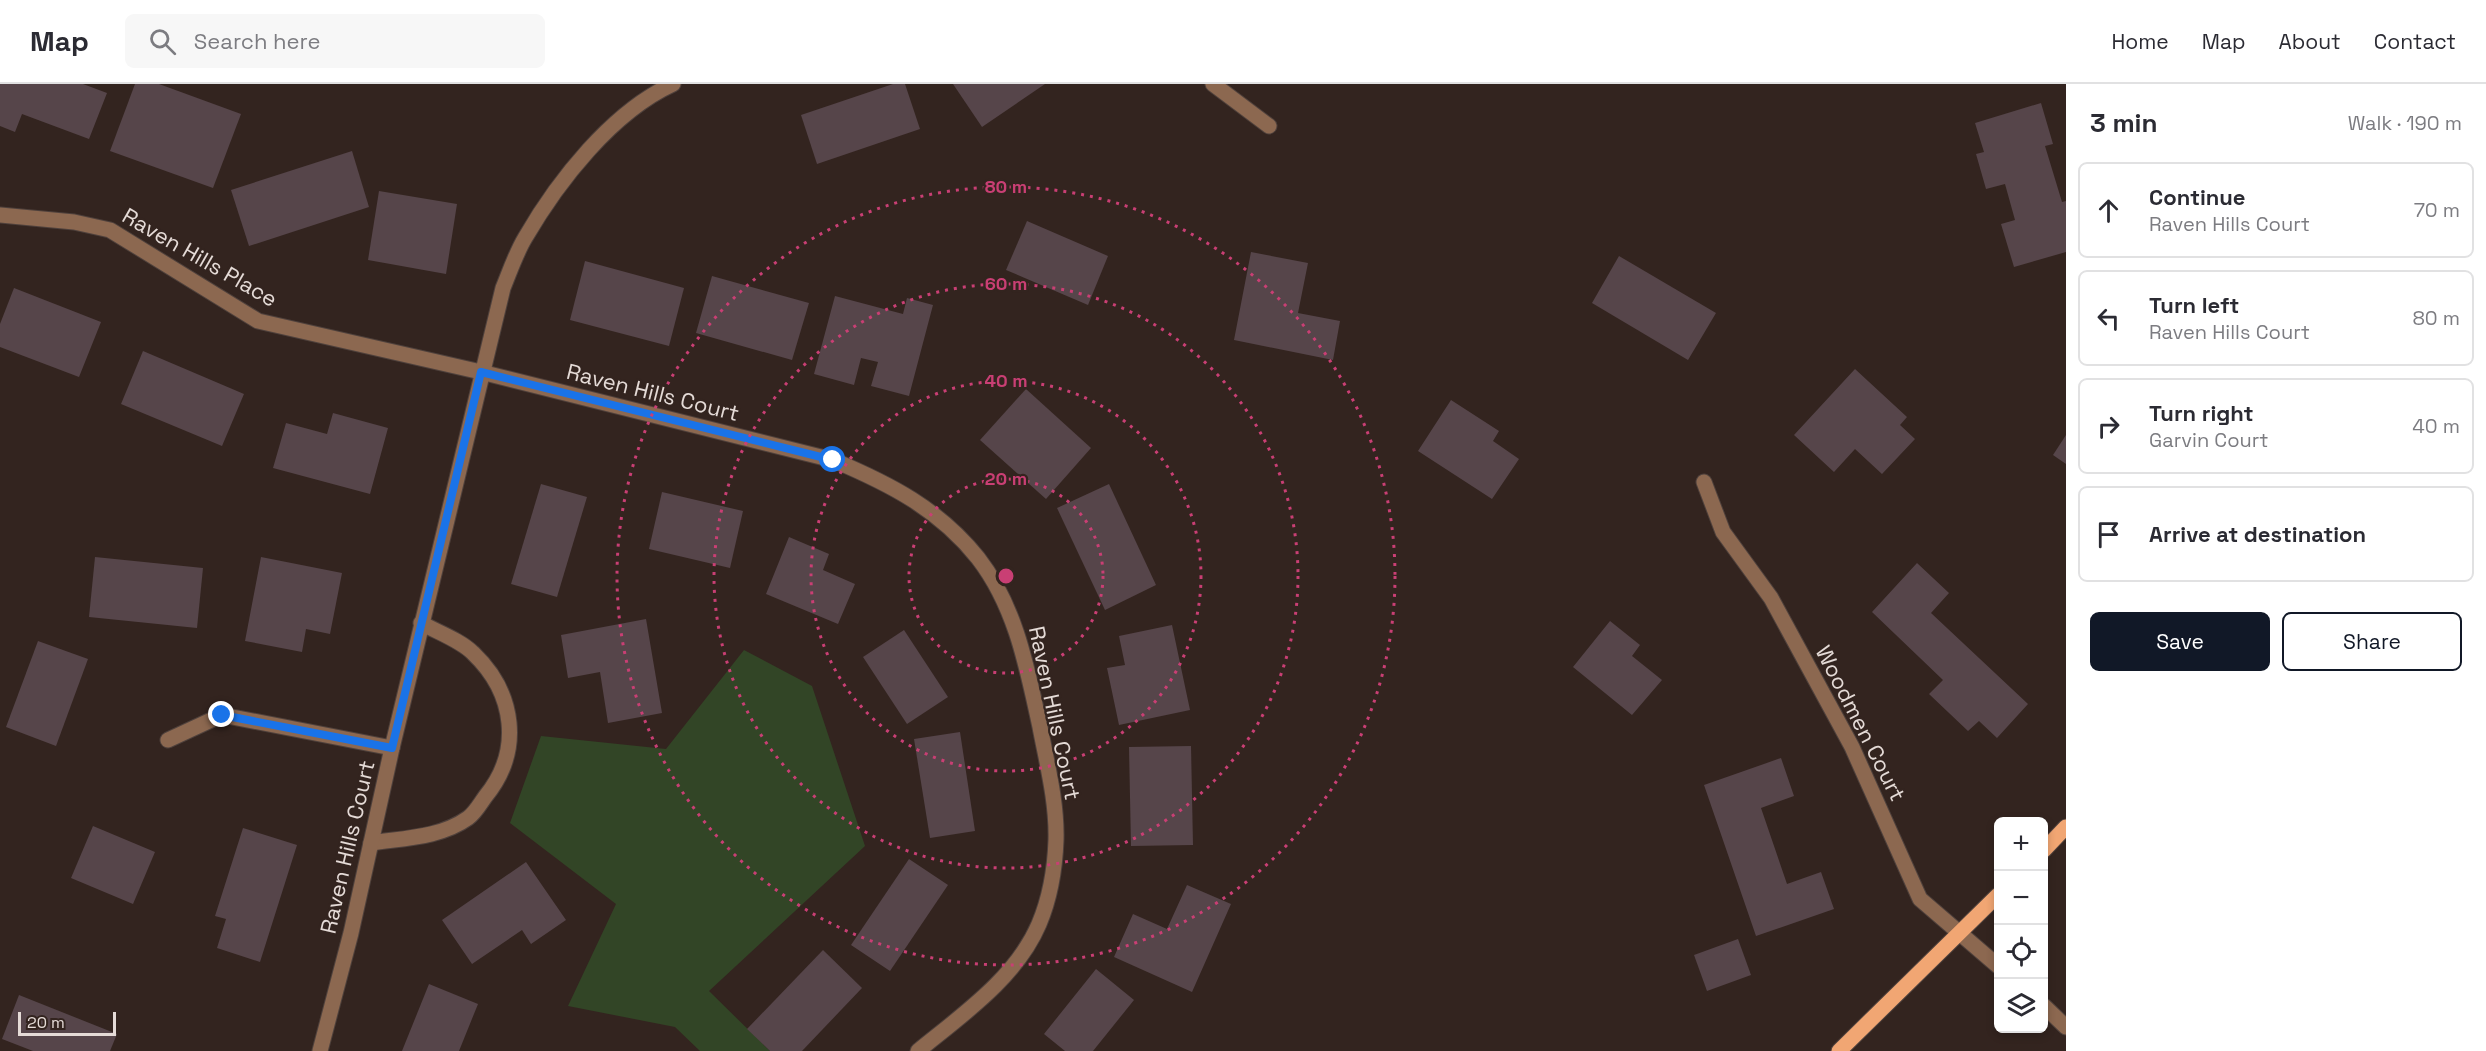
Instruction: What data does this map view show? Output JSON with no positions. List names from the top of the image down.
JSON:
{
  "streets": {
    "street": ["Raven Hills Place", "Raven Hills Court", "Woodmen Court"]
  },
  "crossings": [
    ["Raven Hills Place", "Raven Hills Court"]
  ],
  "scale_bar": "20 m",
  "page": {
    "header": "Map",
    "search": "Search here",
    "nav": [
      "Home",
      "Map",
      "About",
      "Contact"
    ],
    "heading": ["3 min", "Walk · 190 m"],
    "list": [
      ["Continue", "Raven Hills Court", "70 m"],
      ["Turn left", "Raven Hills Court", "80 m"],
      ["Turn right", "Garvin Court", "40 m"],
      "Arrive at destination"
    ],
    "buttons": ["Save", "Share"],
    "map_buttons": ["+", "−"],
    "scale": "20 m"
  },
  "rings": [
    "80 m",
    "60 m",
    "40 m",
    "20 m"
  ]
}
